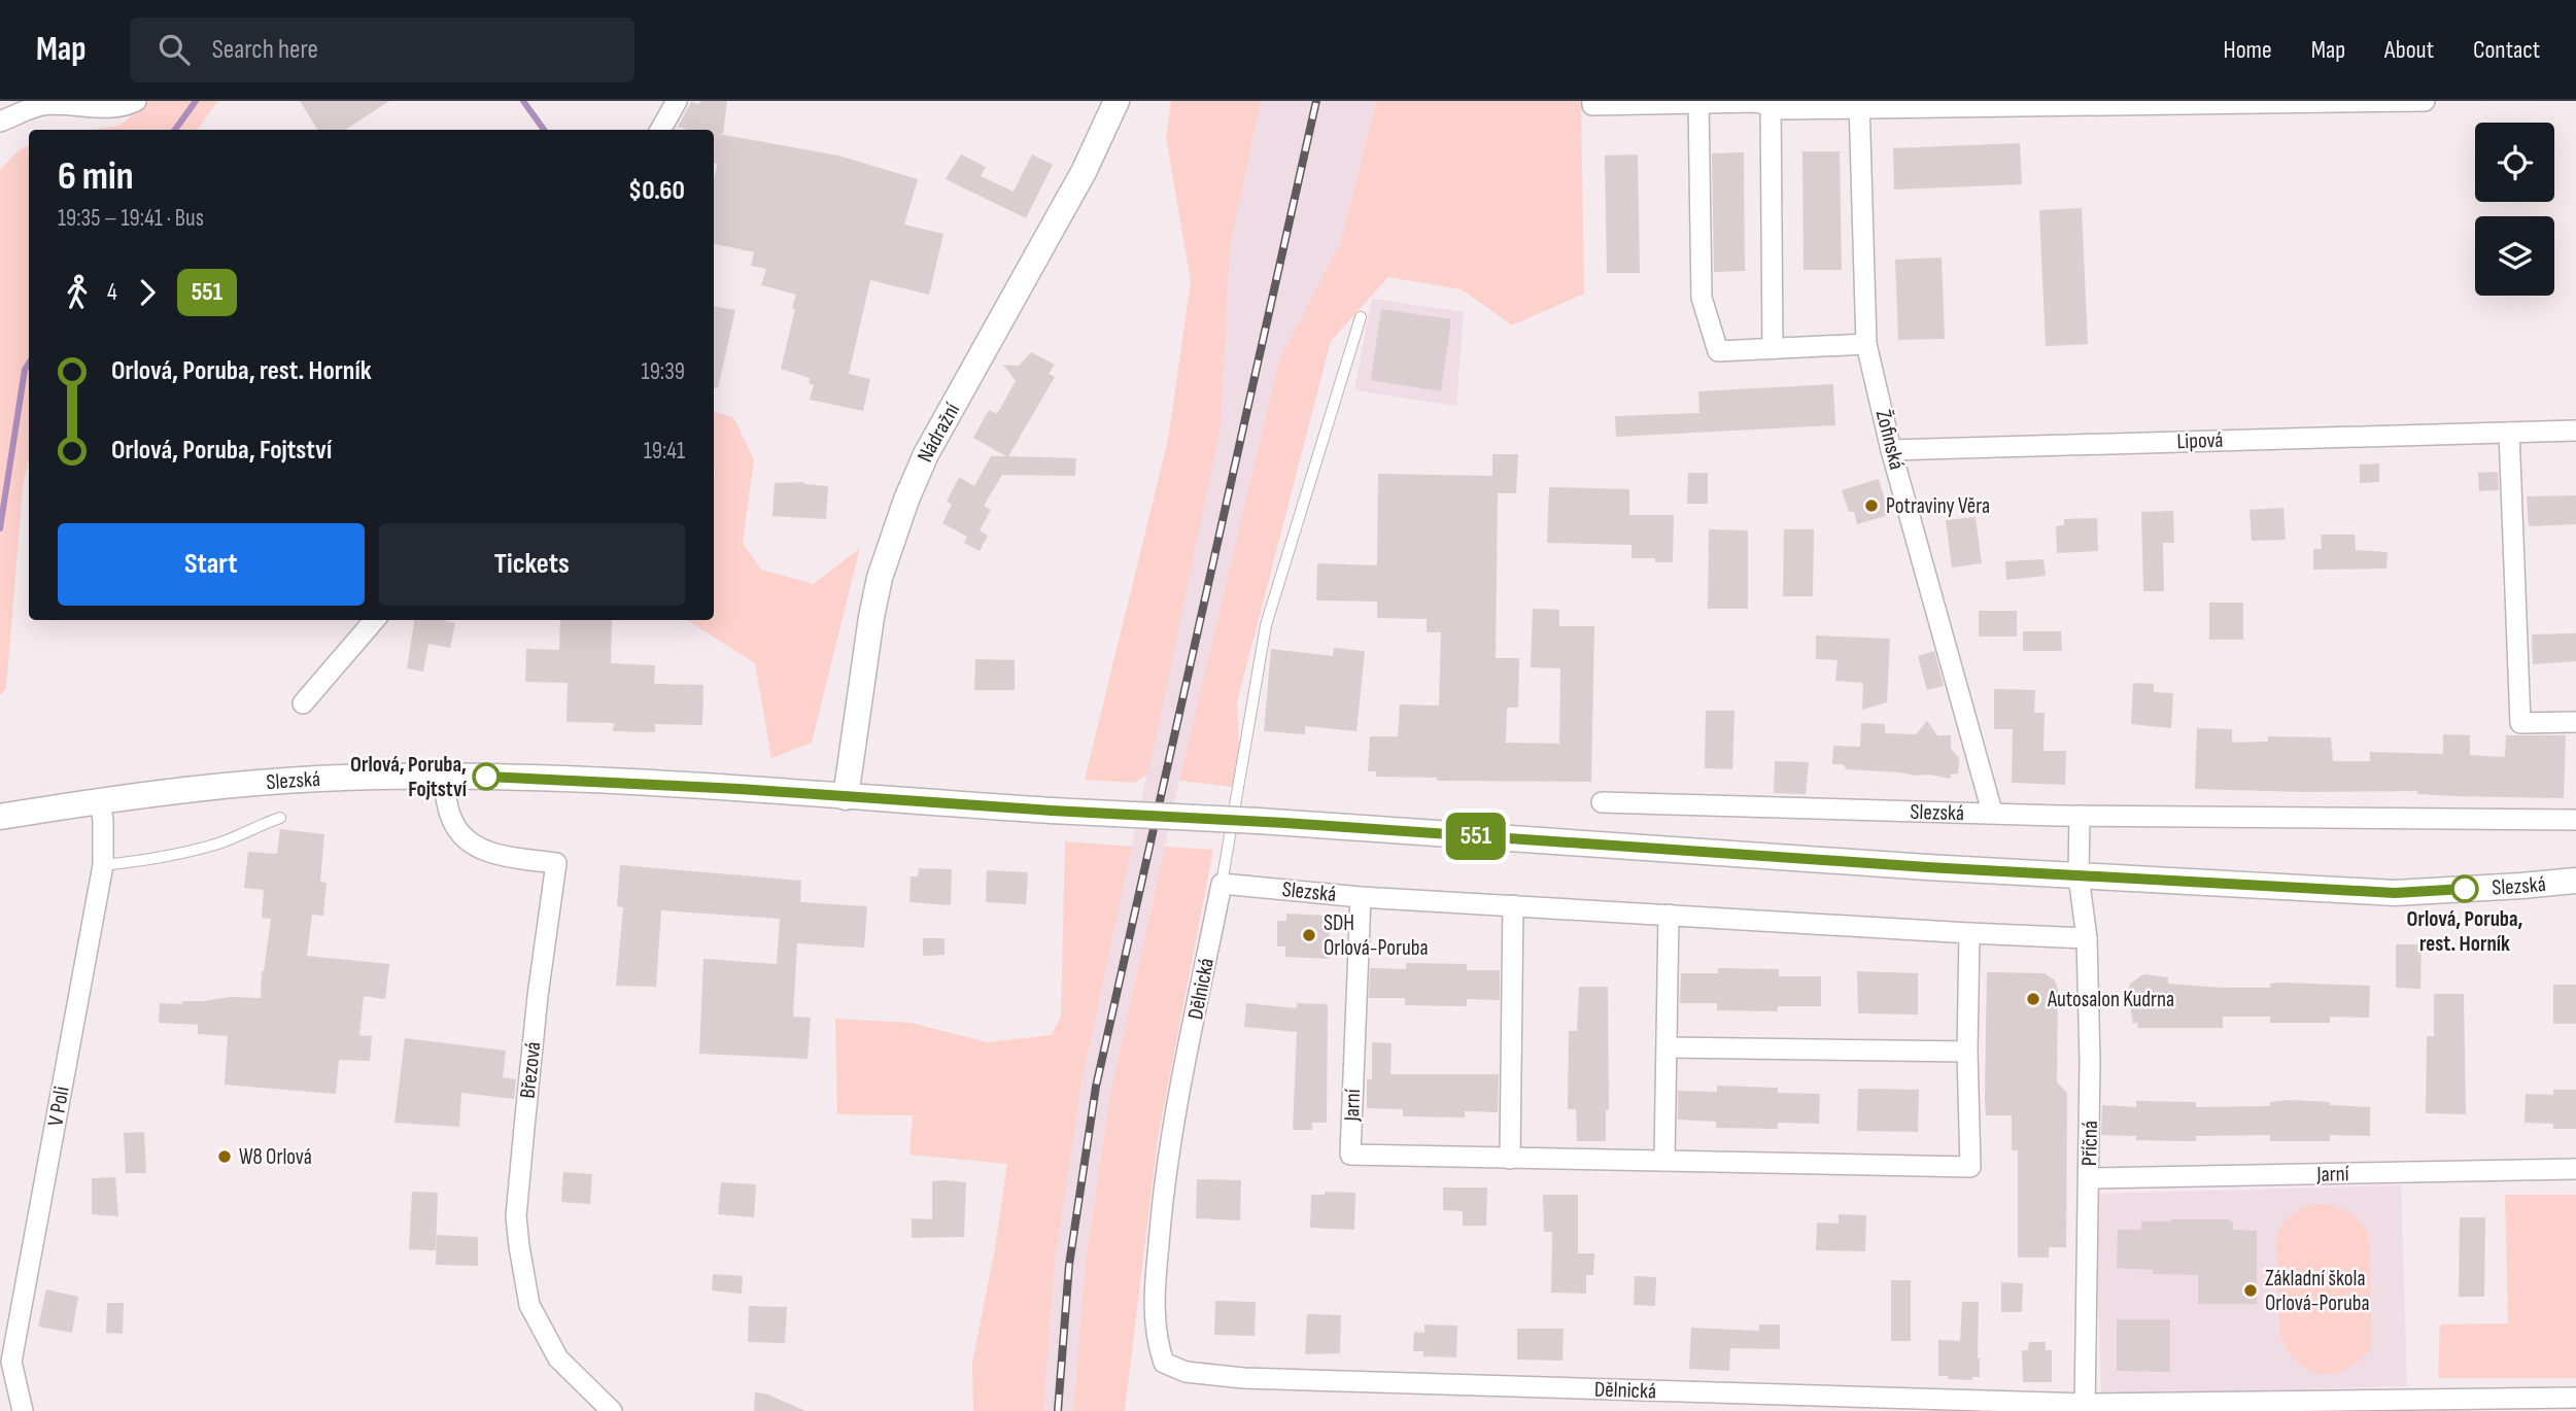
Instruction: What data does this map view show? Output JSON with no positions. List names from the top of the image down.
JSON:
{
  "streets": {
    "street": [
      "Nádražní",
      "Žofinská",
      "Lipová",
      "Slezská",
      "Dělnická",
      "Březová",
      "Jarní",
      "V Poli",
      "Příčná"
    ]
  },
  "crossings": [
    ["Nádražní", "Slezská"],
    ["Žofinská", "Lipová"],
    ["Žofinská", "Slezská"],
    ["Slezská", "Dělnická"],
    ["Slezská", "Březová"],
    ["Slezská", "Jarní"],
    ["Slezská", "V Poli"],
    ["Slezská", "Příčná"],
    ["Dělnická", "Příčná"],
    ["Jarní", "Příčná"]
  ],
  "places": [
    "Potraviny Věra",
    "Orlová, Poruba, Fojtství",
    "Orlová, Poruba, rest. Horník",
    "SDH Orlová-Poruba",
    "Autosalon Kudrna",
    "W8 Orlová",
    "Základní škola Orlová-Poruba"
  ],
  "lines": ["bus line 551"],
  "page": {
    "header": "Map",
    "search": "Search here",
    "nav": [
      "Home",
      "Map",
      "About",
      "Contact"
    ],
    "on_map": "551",
    "heading": ["6 min", "19:35 – 19:41 · Bus", "$0.60"],
    "legs": ["4", "551"],
    "list": [
      {
        "name": "Orlová, Poruba, rest. Horník",
        "value": "19:39"
      },
      {
        "name": "Orlová, Poruba, Fojtství",
        "value": "19:41"
      }
    ],
    "buttons": ["Start", "Tickets"]
  }
}
